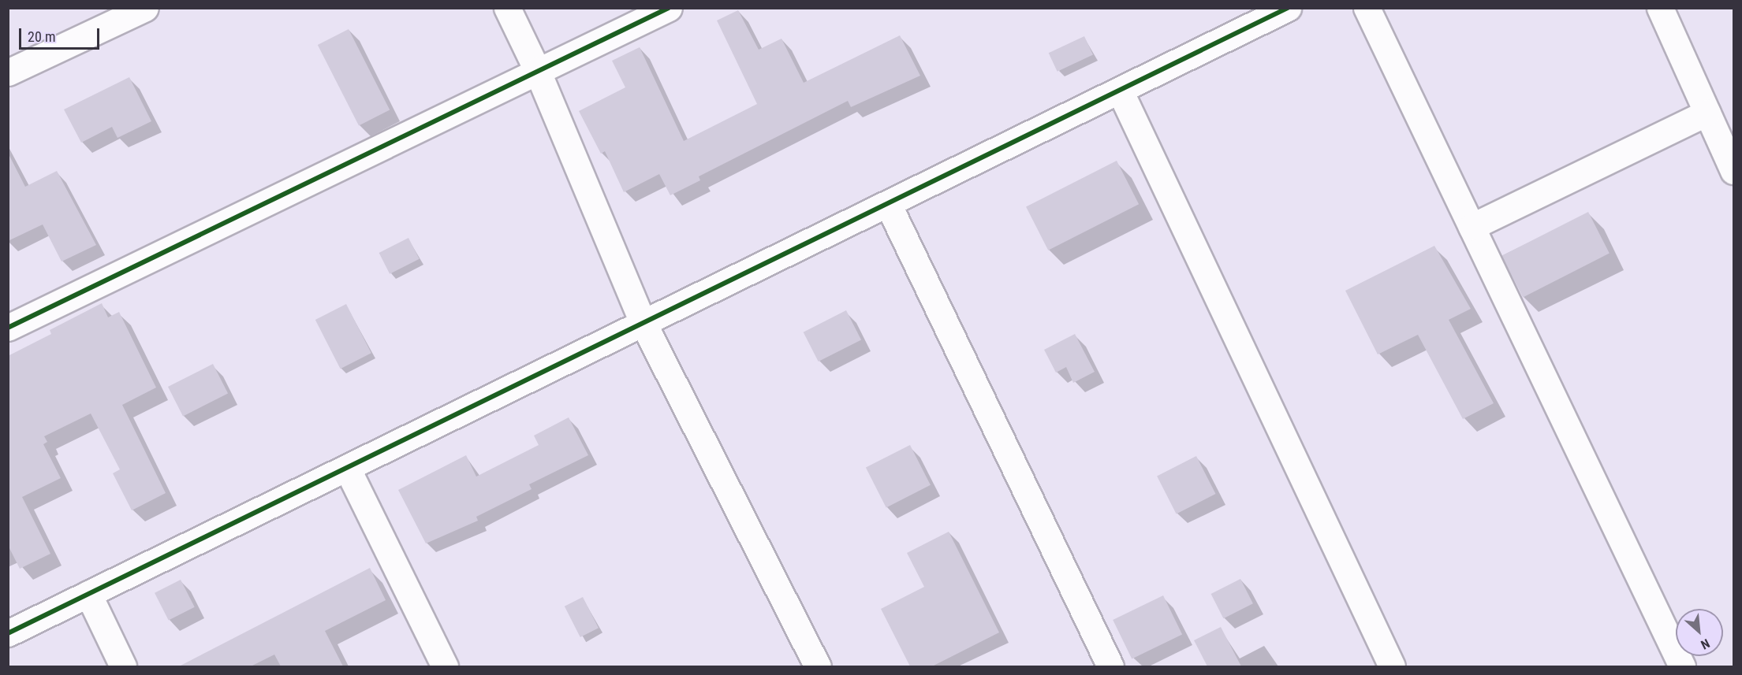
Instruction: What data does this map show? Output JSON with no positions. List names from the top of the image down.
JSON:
{
  "scale_bar": "20 m",
  "north": "bottom right"
}
